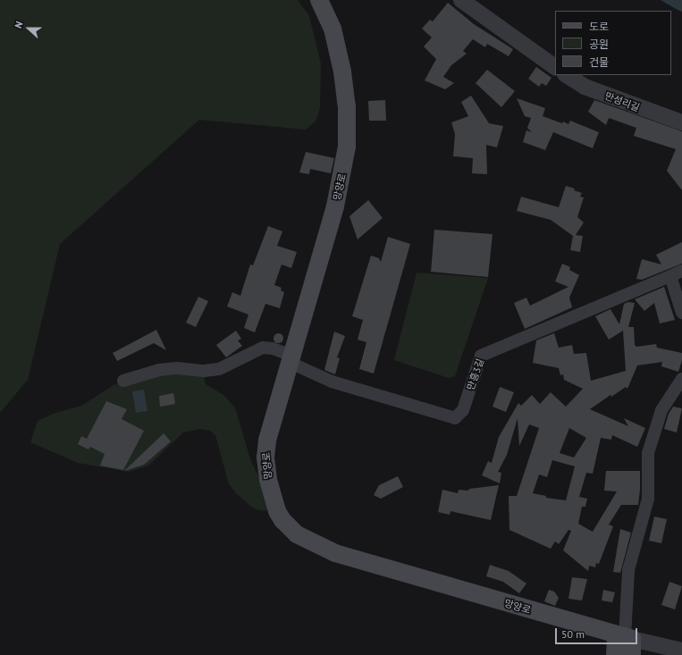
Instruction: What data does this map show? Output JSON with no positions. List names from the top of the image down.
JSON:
{
  "streets": {
    "main road": ["망양로"],
    "street": ["만성리길", "만흥3길"]
  },
  "crossings": [
    ["망양로", "만흥3길"]
  ],
  "legend": ["도로", "공원", "건물"],
  "scale_bar": "50 m",
  "north": "left"
}
